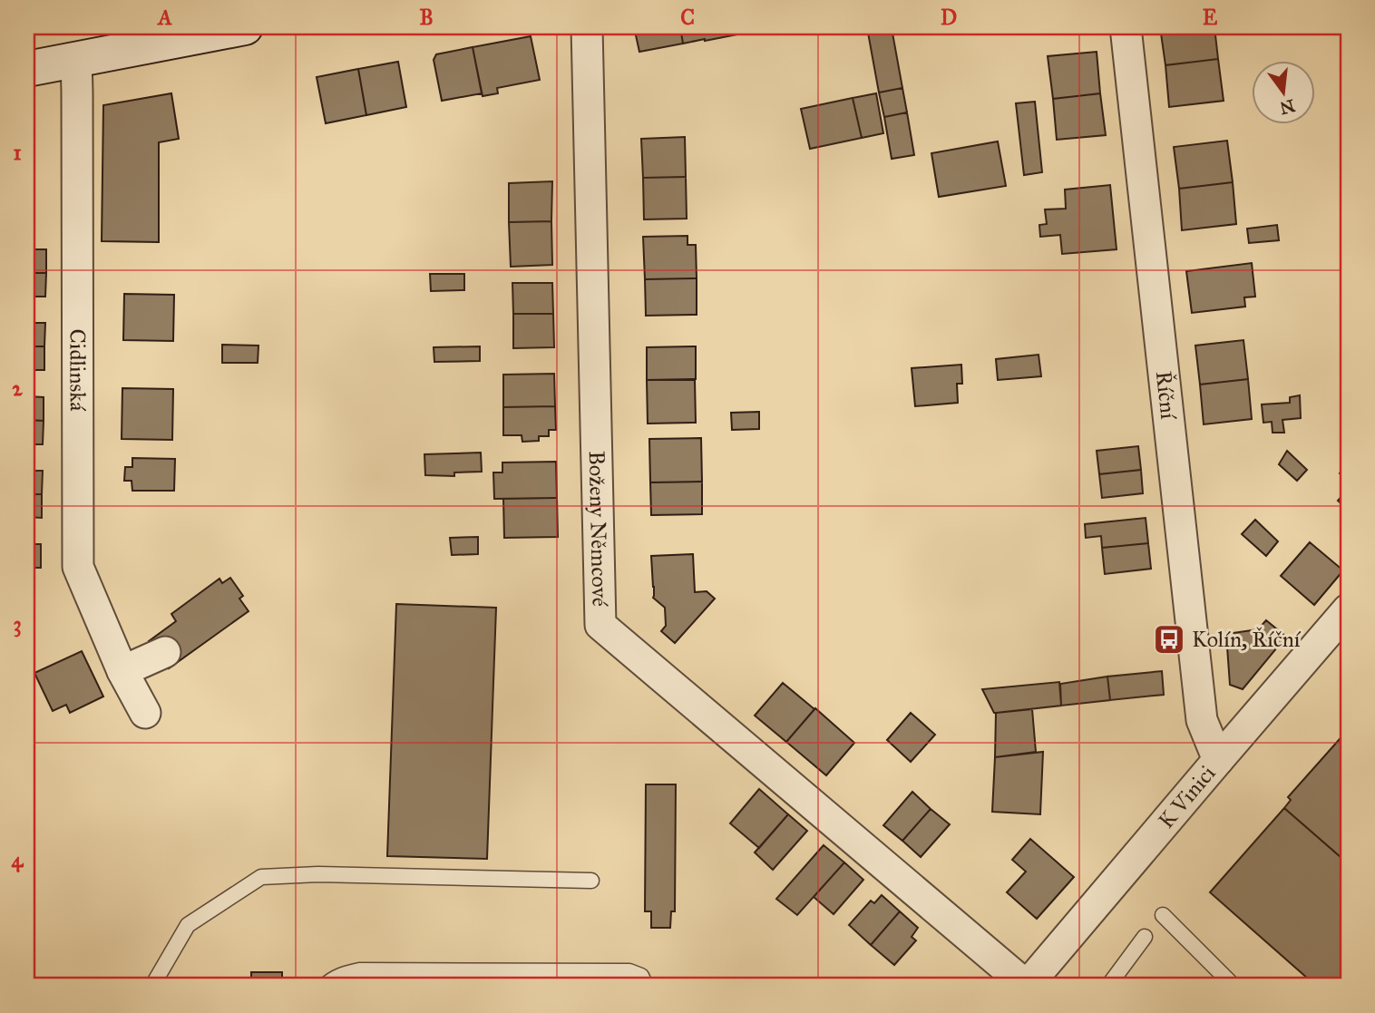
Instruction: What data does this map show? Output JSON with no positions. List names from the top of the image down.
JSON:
{
  "streets": {
    "street": [
      "Cidlinská",
      "Říční",
      "Boženy Němcové",
      "K Vinici"
    ]
  },
  "crossings": [
    ["Říční", "K Vinici"],
    ["Boženy Němcové", "K Vinici"]
  ],
  "places": {
    "bus stop": ["Kolín, Říční"]
  },
  "north": "bottom",
  "grid": {
    "columns": [
      "A",
      "B",
      "C",
      "D",
      "E"
    ],
    "rows": [
      "1",
      "2",
      "3",
      "4"
    ]
  }
}
